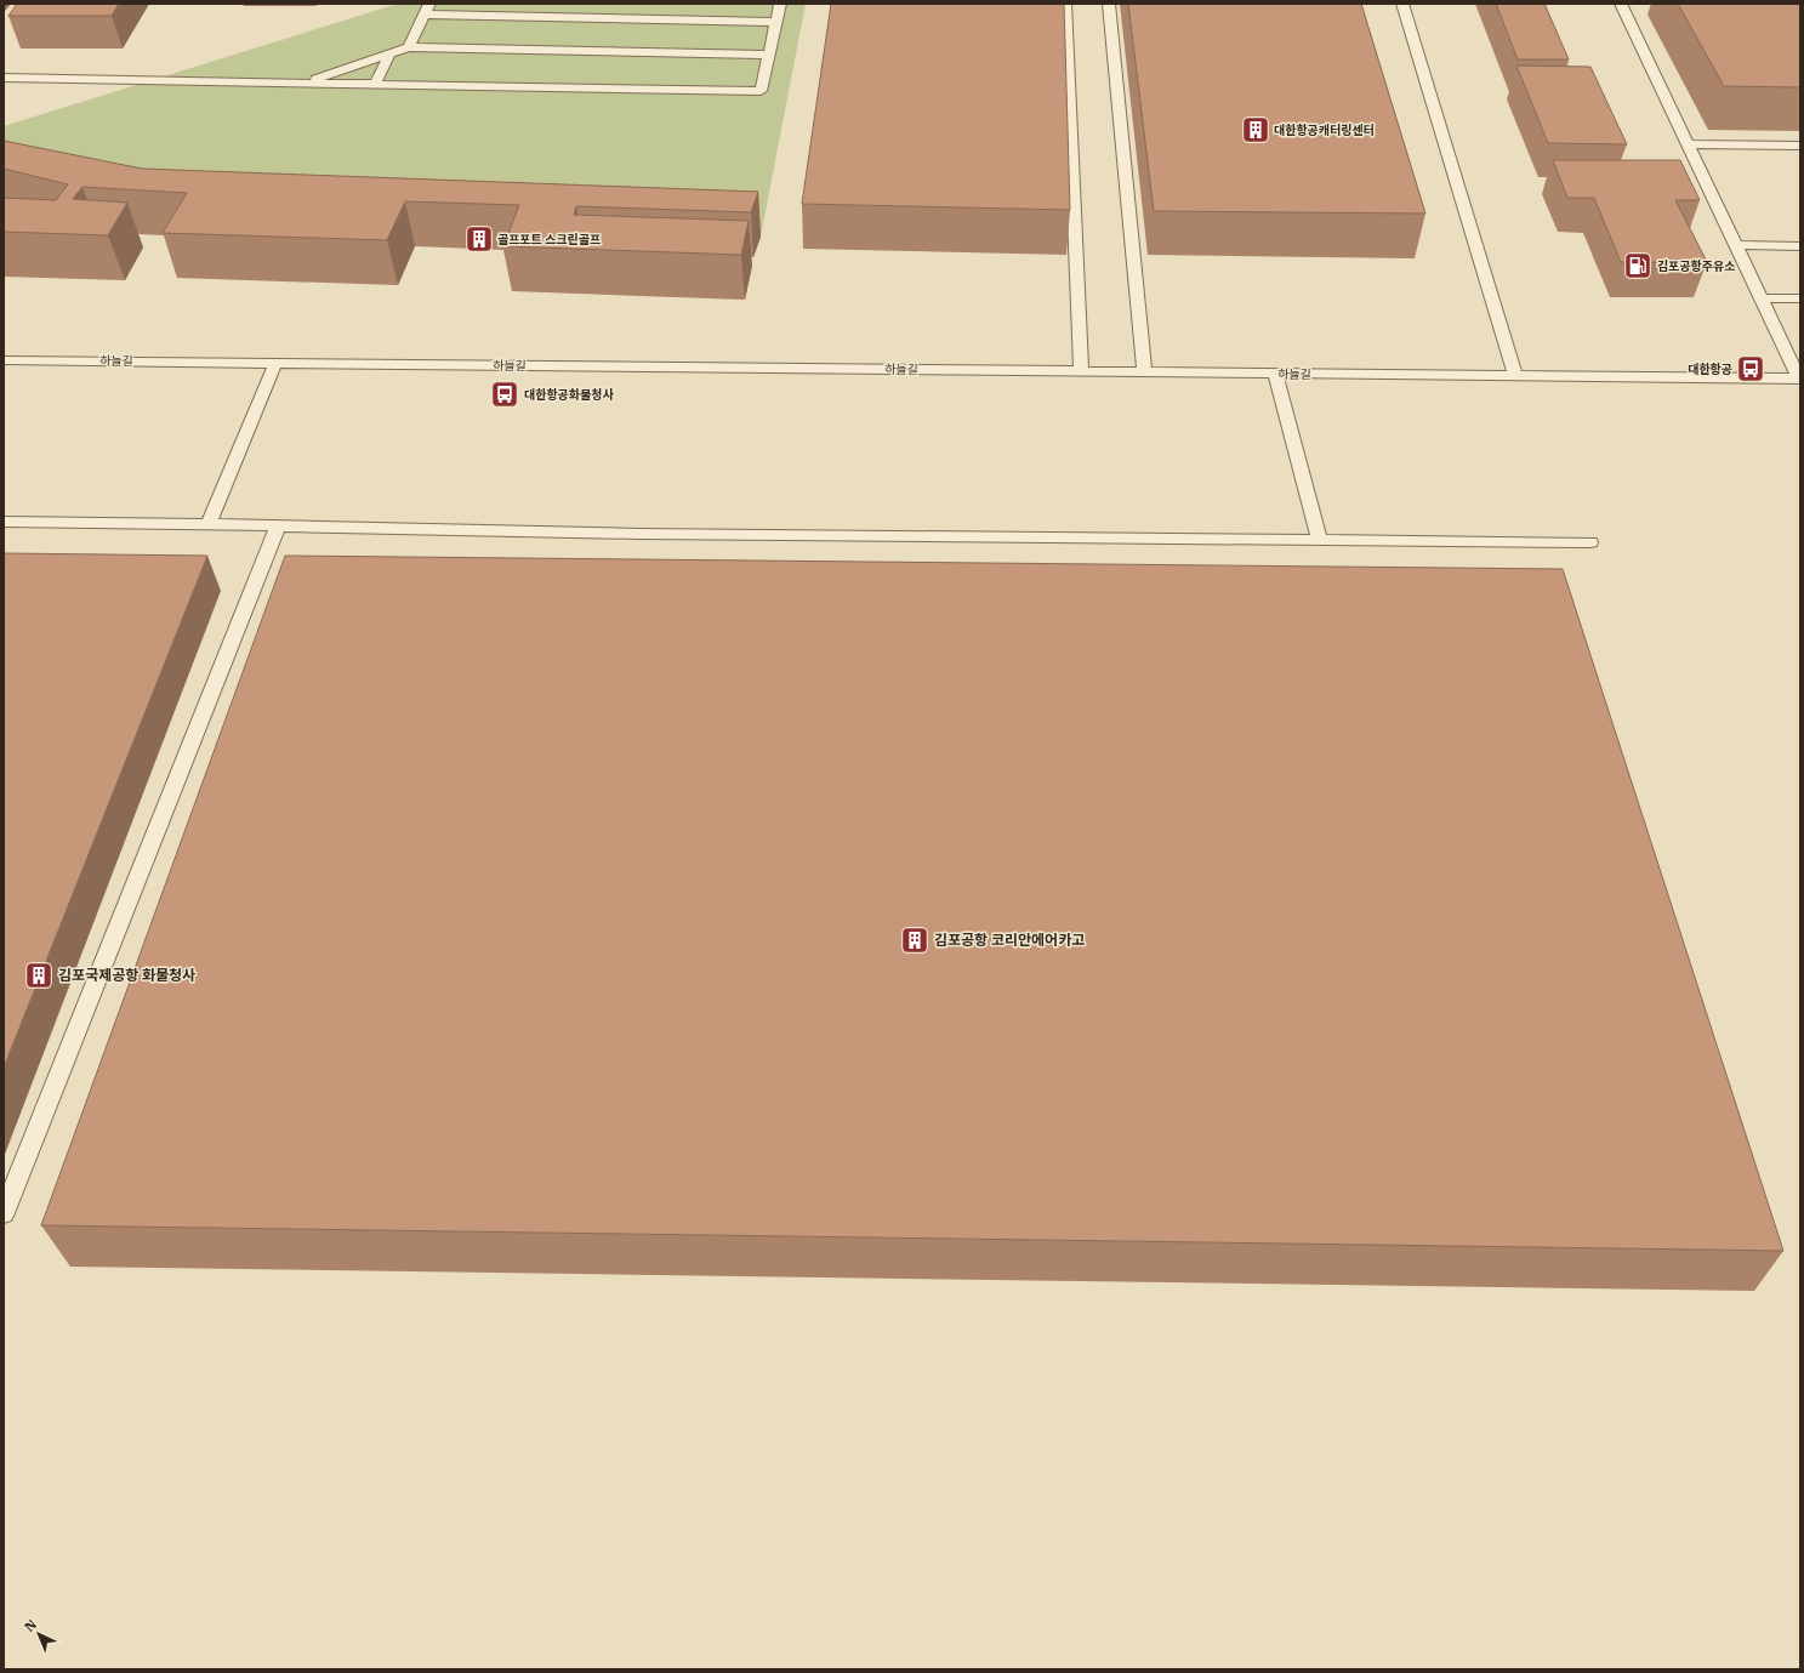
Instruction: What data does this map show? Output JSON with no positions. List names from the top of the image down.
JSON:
{
  "streets": {
    "lane": ["하늘길"]
  },
  "places": {
    "building": [
      "대한항공캐터링센터",
      "골프포트 스크린골프",
      "김포공항 코리안에어카고",
      "김포국제공항 화물청사"
    ],
    "fuel station": ["김포공항주유소"],
    "bus stop": ["대한항공", "대한항공화물청사"]
  },
  "north": "top left"
}
